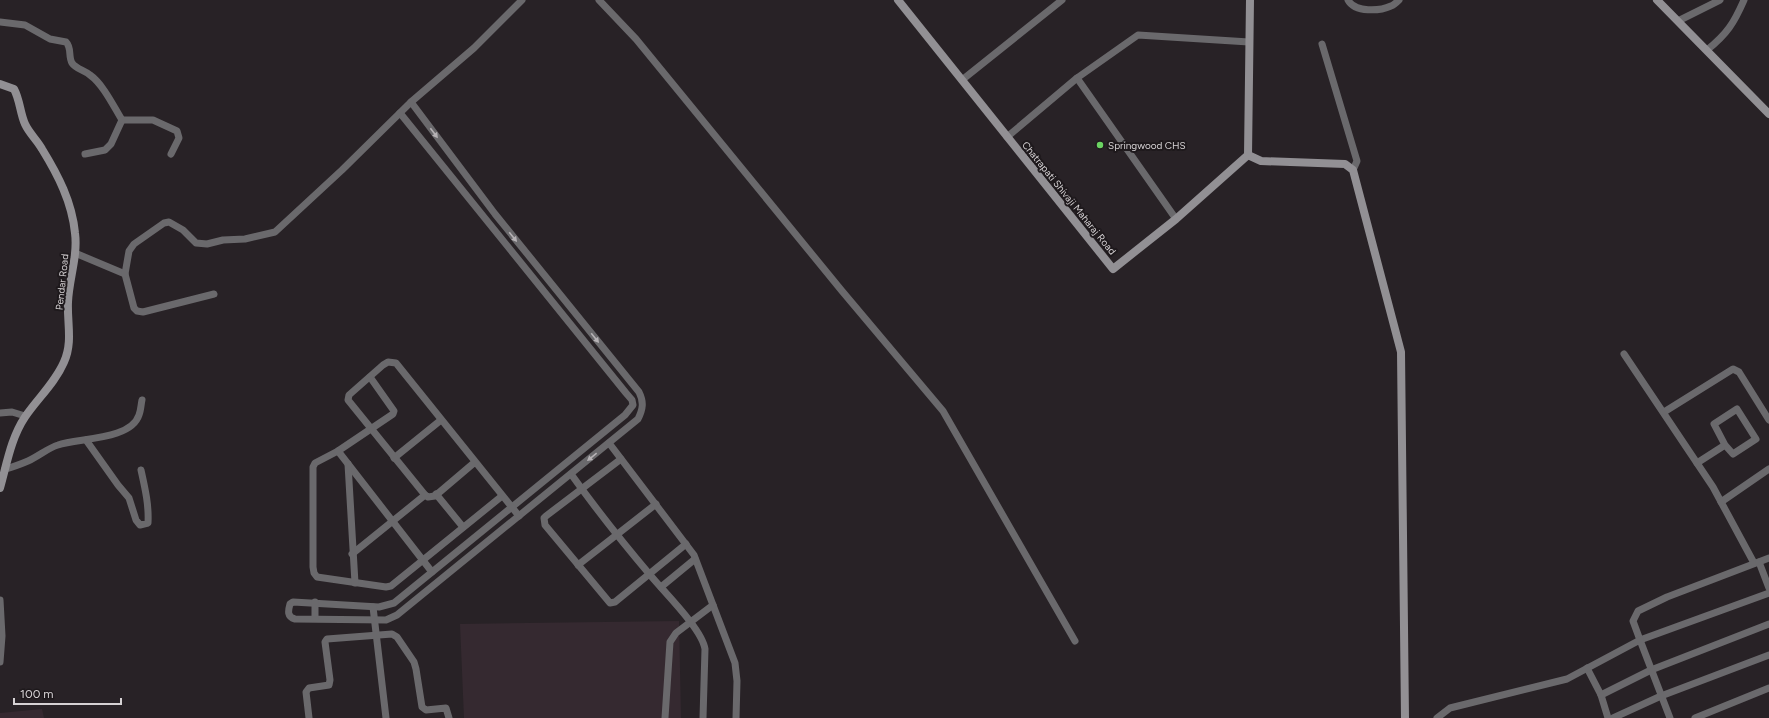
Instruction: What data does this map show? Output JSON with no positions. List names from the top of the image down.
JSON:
{
  "streets": {
    "street": ["Chatrapati Shivaji Maharaj Road", "Pendar Road"]
  },
  "places": ["Springwood CHS"],
  "scale_bar": "100 m"
}
